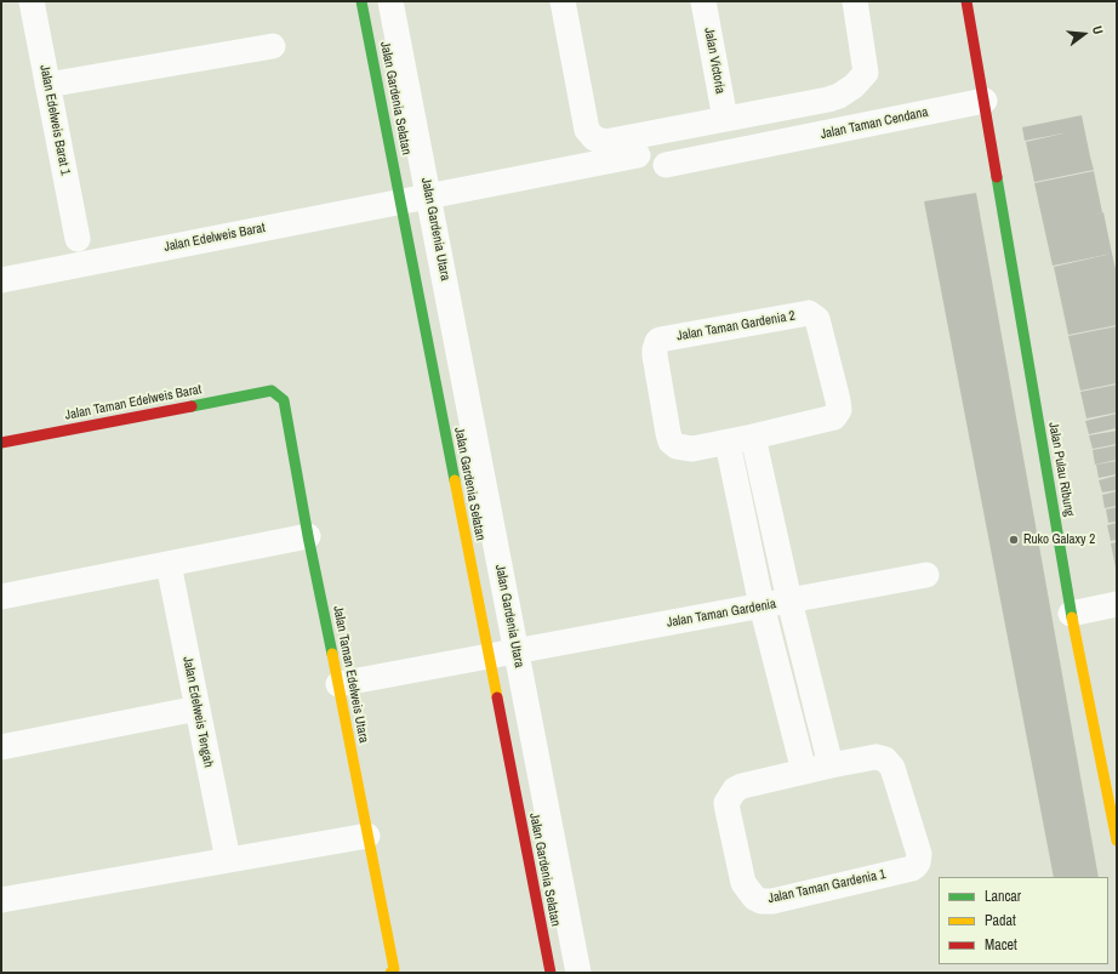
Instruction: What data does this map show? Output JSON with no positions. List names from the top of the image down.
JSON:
{
  "streets": {
    "street": [
      "Jalan Victoria",
      "Jalan Gardenia Selatan",
      "Jalan Edelweis Barat 1",
      "Jalan Taman Cendana",
      "Jalan Gardenia Utara",
      "Jalan Edelweis Barat",
      "Jalan Taman Gardenia 2",
      "Jalan Taman Edelweis Barat",
      "Jalan Pulau Ribung",
      "Jalan Taman Gardenia",
      "Jalan Taman Edelweis Utara",
      "Jalan Edelweis Tengah",
      "Jalan Taman Gardenia 1"
    ]
  },
  "crossings": [
    ["Jalan Gardenia Selatan", "Jalan Edelweis Barat"],
    ["Jalan Gardenia Selatan", "Jalan Taman Gardenia"],
    ["Jalan Taman Cendana", "Jalan Pulau Ribung"],
    ["Jalan Gardenia Utara", "Jalan Edelweis Barat"],
    ["Jalan Gardenia Utara", "Jalan Taman Gardenia"],
    ["Jalan Taman Edelweis Barat", "Jalan Taman Edelweis Utara"],
    ["Jalan Taman Gardenia", "Jalan Taman Edelweis Utara"]
  ],
  "places": ["Ruko Galaxy 2"],
  "legend": ["Lancar", "Padat", "Macet"],
  "north": "right"
}
